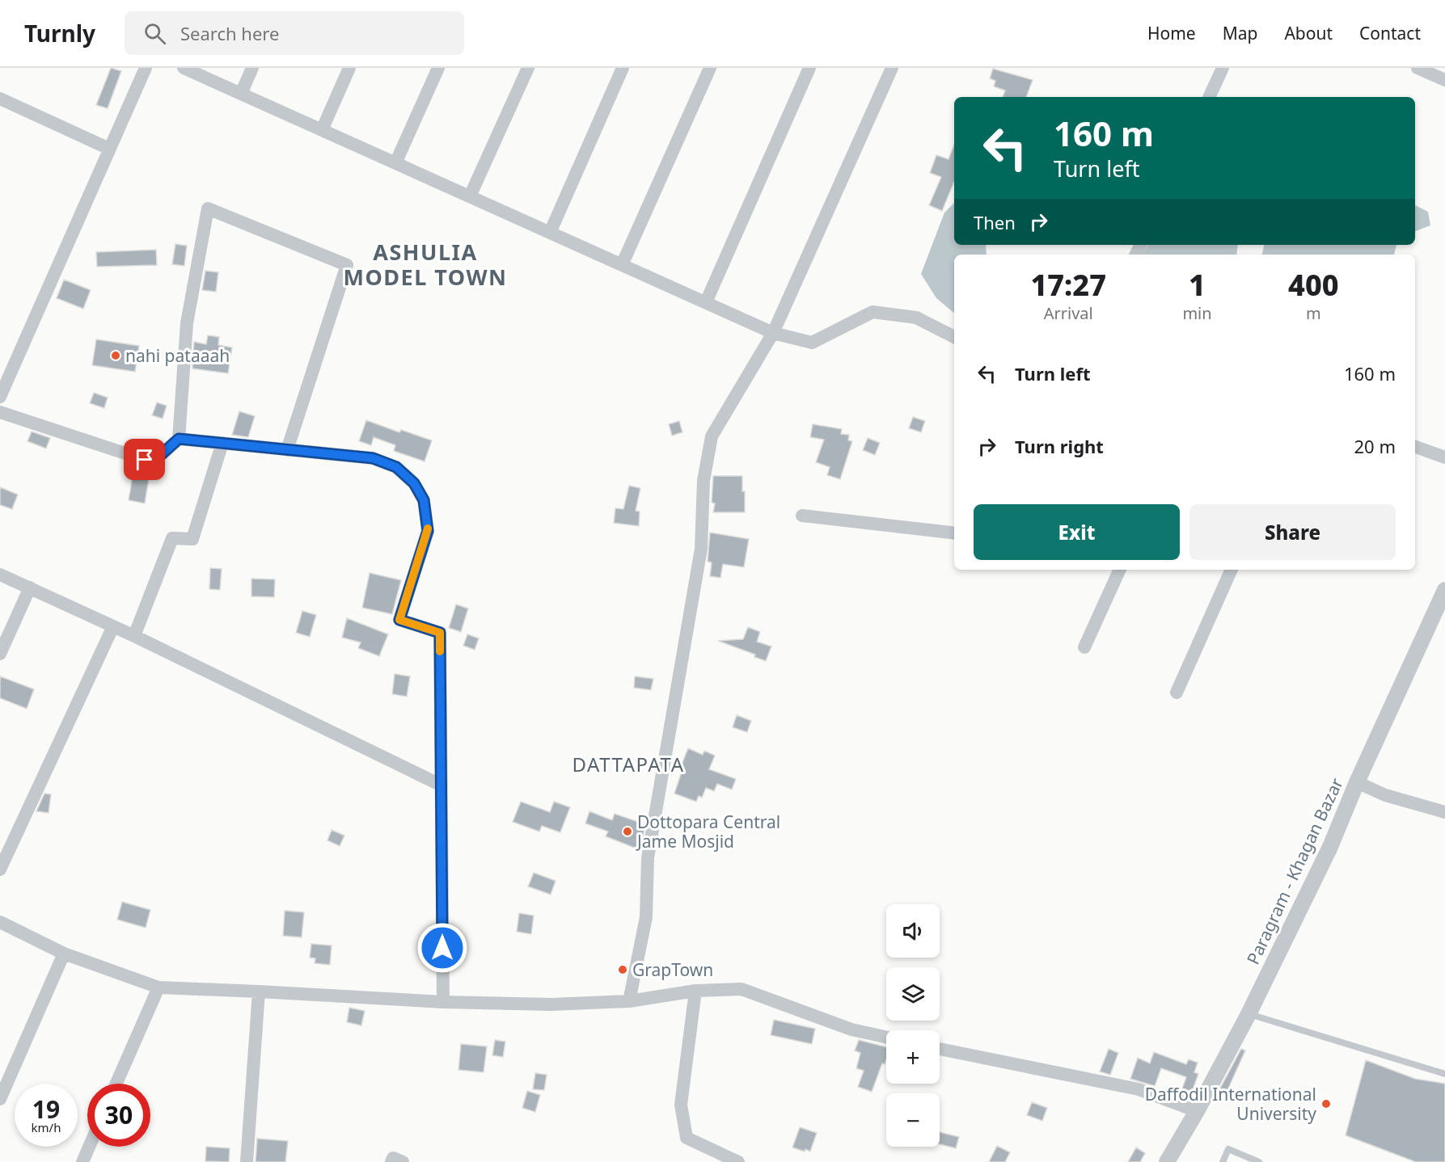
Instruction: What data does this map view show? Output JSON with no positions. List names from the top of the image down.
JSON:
{
  "streets": {
    "street": ["Paragram - Khagan Bazar"]
  },
  "districts": ["ASHULIA MODEL TOWN", "DATTAPATA"],
  "places": [
    "nahi pataaah",
    "Dottopara Central Jame Mosjid",
    "GrapTown",
    "Daffodil International University"
  ],
  "page": {
    "header": "Turnly",
    "search": "Search here",
    "nav": [
      "Home",
      "Map",
      "About",
      "Contact"
    ],
    "turn": ["160 m", "Turn left"],
    "then": "Then",
    "eta": [
      "17:27",
      "Arrival",
      "1",
      "min",
      "400",
      "m"
    ],
    "list": [
      {
        "name": "Turn left",
        "value": "160 m"
      },
      {
        "name": "Turn right",
        "value": "20 m"
      }
    ],
    "buttons": ["Exit", "Share"],
    "map_buttons": ["+", "−"],
    "speed": "19 km/h",
    "limit": "30"
  }
}
